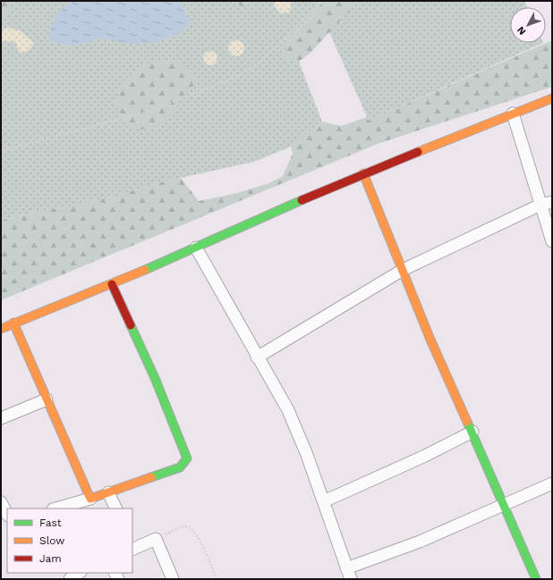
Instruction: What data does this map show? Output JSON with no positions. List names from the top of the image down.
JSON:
{
  "legend": ["Fast", "Slow", "Jam"],
  "north": "bottom left"
}
